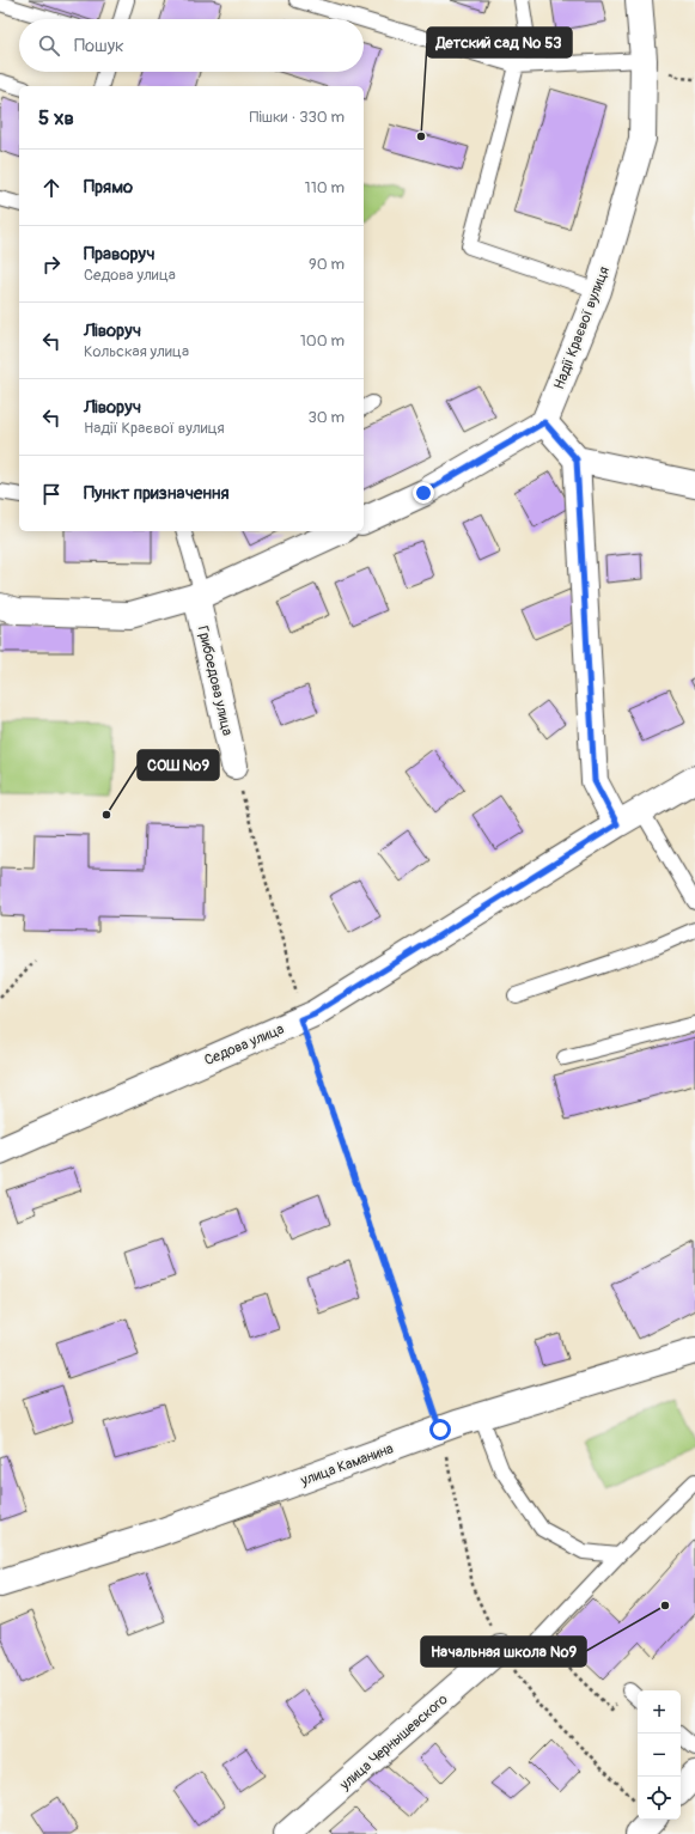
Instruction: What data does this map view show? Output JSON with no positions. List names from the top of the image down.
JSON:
{
  "streets": {
    "street": [
      "Надії Краєвої вулиця",
      "Грибоедова улица",
      "Седова улица",
      "улица Каманина",
      "улица Чернышевского"
    ]
  },
  "places": ["Детский сад № 53", "СОШ №9", "Начальная школа №9"],
  "page": {
    "search": "Пошук",
    "heading": ["5 хв", "Пішки · 330 m"],
    "list": [
      ["Прямо", "110 m"],
      ["Праворуч", "Седова улица", "90 m"],
      ["Ліворуч", "Кольская улица", "100 m"],
      ["Ліворуч", "Надії Краєвої вулиця", "30 m"],
      "Пункт призначення"
    ],
    "map_buttons": ["+", "−"]
  }
}
